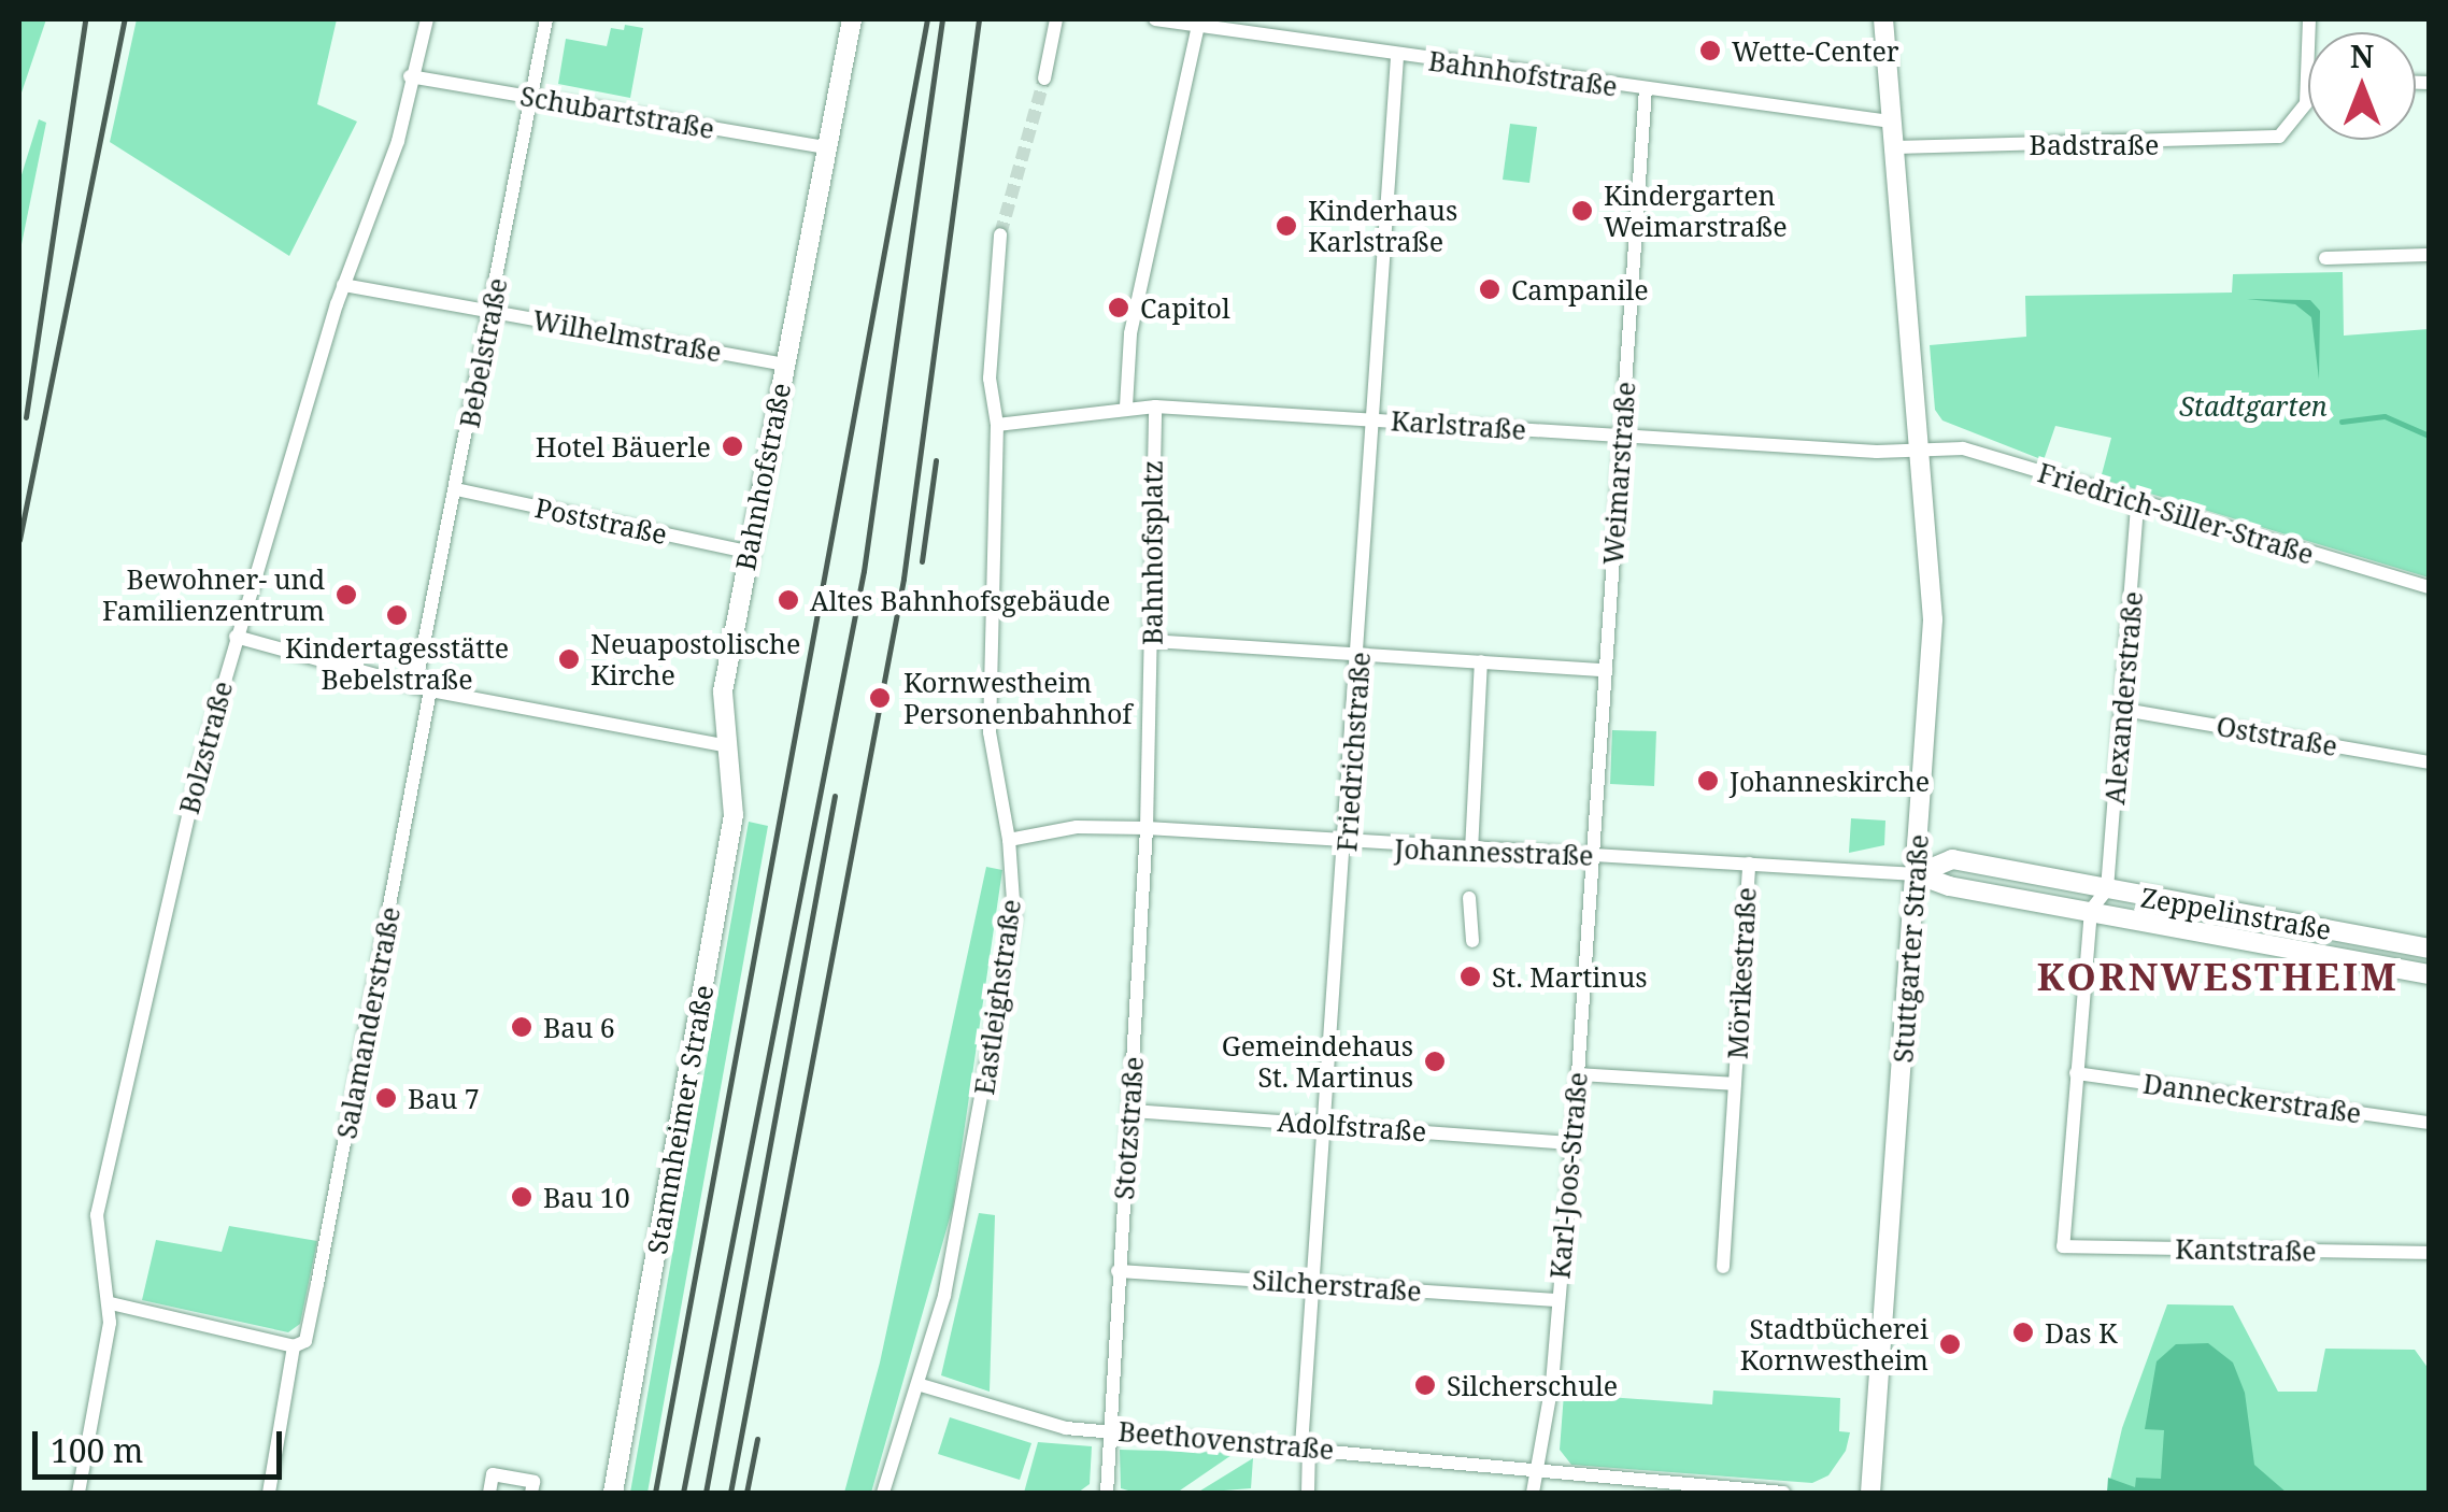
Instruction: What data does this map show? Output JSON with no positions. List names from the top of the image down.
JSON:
{
  "streets": {
    "main road": [
      "Bahnhofstraße",
      "Zeppelinstraße",
      "Stuttgarter Straße",
      "Stammheimer Straße"
    ],
    "street": [
      "Schubartstraße",
      "Badstraße",
      "Wilhelmstraße",
      "Bebelstraße",
      "Karlstraße",
      "Weimarstraße",
      "Friedrich-Siller-Straße",
      "Poststraße",
      "Bahnhofsplatz",
      "Alexanderstraße",
      "Oststraße",
      "Bolzstraße",
      "Friedrichstraße",
      "Johannesstraße",
      "Mörikestraße",
      "Eastleighstraße",
      "Salamanderstraße",
      "Danneckerstraße",
      "Adolfstraße",
      "Stotzstraße",
      "Karl-Joos-Straße",
      "Kantstraße",
      "Silcherstraße",
      "Beethovenstraße"
    ]
  },
  "crossings": [
    ["Bahnhofstraße", "Schubartstraße"],
    ["Bahnhofstraße", "Wilhelmstraße"],
    ["Bahnhofstraße", "Weimarstraße"],
    ["Bahnhofstraße", "Poststraße"],
    ["Bahnhofstraße", "Friedrichstraße"],
    ["Bahnhofstraße", "Stuttgarter Straße"],
    ["Bahnhofstraße", "Stammheimer Straße"],
    ["Schubartstraße", "Bebelstraße"],
    ["Schubartstraße", "Bolzstraße"],
    ["Badstraße", "Stuttgarter Straße"],
    ["Wilhelmstraße", "Bebelstraße"],
    ["Wilhelmstraße", "Bolzstraße"],
    ["Bebelstraße", "Poststraße"],
    ["Bebelstraße", "Salamanderstraße"],
    ["Karlstraße", "Weimarstraße"],
    ["Karlstraße", "Friedrich-Siller-Straße"],
    ["Karlstraße", "Bahnhofsplatz"],
    ["Karlstraße", "Friedrichstraße"],
    ["Karlstraße", "Stuttgarter Straße"],
    ["Karlstraße", "Eastleighstraße"],
    ["Weimarstraße", "Johannesstraße"],
    ["Weimarstraße", "Karl-Joos-Straße"],
    ["Friedrich-Siller-Straße", "Alexanderstraße"],
    ["Friedrich-Siller-Straße", "Stuttgarter Straße"],
    ["Bahnhofsplatz", "Johannesstraße"],
    ["Bahnhofsplatz", "Stotzstraße"],
    ["Alexanderstraße", "Oststraße"],
    ["Alexanderstraße", "Zeppelinstraße"],
    ["Friedrichstraße", "Johannesstraße"],
    ["Friedrichstraße", "Adolfstraße"],
    ["Friedrichstraße", "Silcherstraße"],
    ["Friedrichstraße", "Beethovenstraße"],
    ["Johannesstraße", "Zeppelinstraße"],
    ["Johannesstraße", "Stuttgarter Straße"],
    ["Johannesstraße", "Mörikestraße"],
    ["Johannesstraße", "Eastleighstraße"],
    ["Johannesstraße", "Stotzstraße"],
    ["Johannesstraße", "Karl-Joos-Straße"],
    ["Zeppelinstraße", "Stuttgarter Straße"],
    ["Mörikestraße", "Karl-Joos-Straße"],
    ["Eastleighstraße", "Beethovenstraße"],
    ["Danneckerstraße", "Kantstraße"],
    ["Adolfstraße", "Stotzstraße"],
    ["Adolfstraße", "Karl-Joos-Straße"],
    ["Stotzstraße", "Silcherstraße"],
    ["Stotzstraße", "Beethovenstraße"],
    ["Karl-Joos-Straße", "Silcherstraße"],
    ["Karl-Joos-Straße", "Beethovenstraße"]
  ],
  "districts": ["KORNWESTHEIM"],
  "parks": ["Stadtgarten"],
  "places": [
    "Wette-Center",
    "Kindergarten Weimarstraße",
    "Kinderhaus Karlstraße",
    "Campanile",
    "Capitol",
    "Hotel Bäuerle",
    "Bewohner- und Familienzentrum",
    "Altes Bahnhofsgebäude",
    "Kindertagesstätte Bebelstraße",
    "Neuapostolische Kirche",
    "Kornwestheim Personenbahnhof",
    "Johanneskirche",
    "St. Martinus",
    "Bau 6",
    "Gemeindehaus St. Martinus",
    "Bau 7",
    "Bau 10",
    "Das K",
    "Stadtbücherei Kornwestheim",
    "Silcherschule"
  ],
  "scale_bar": "100 m",
  "north": "top"
}
